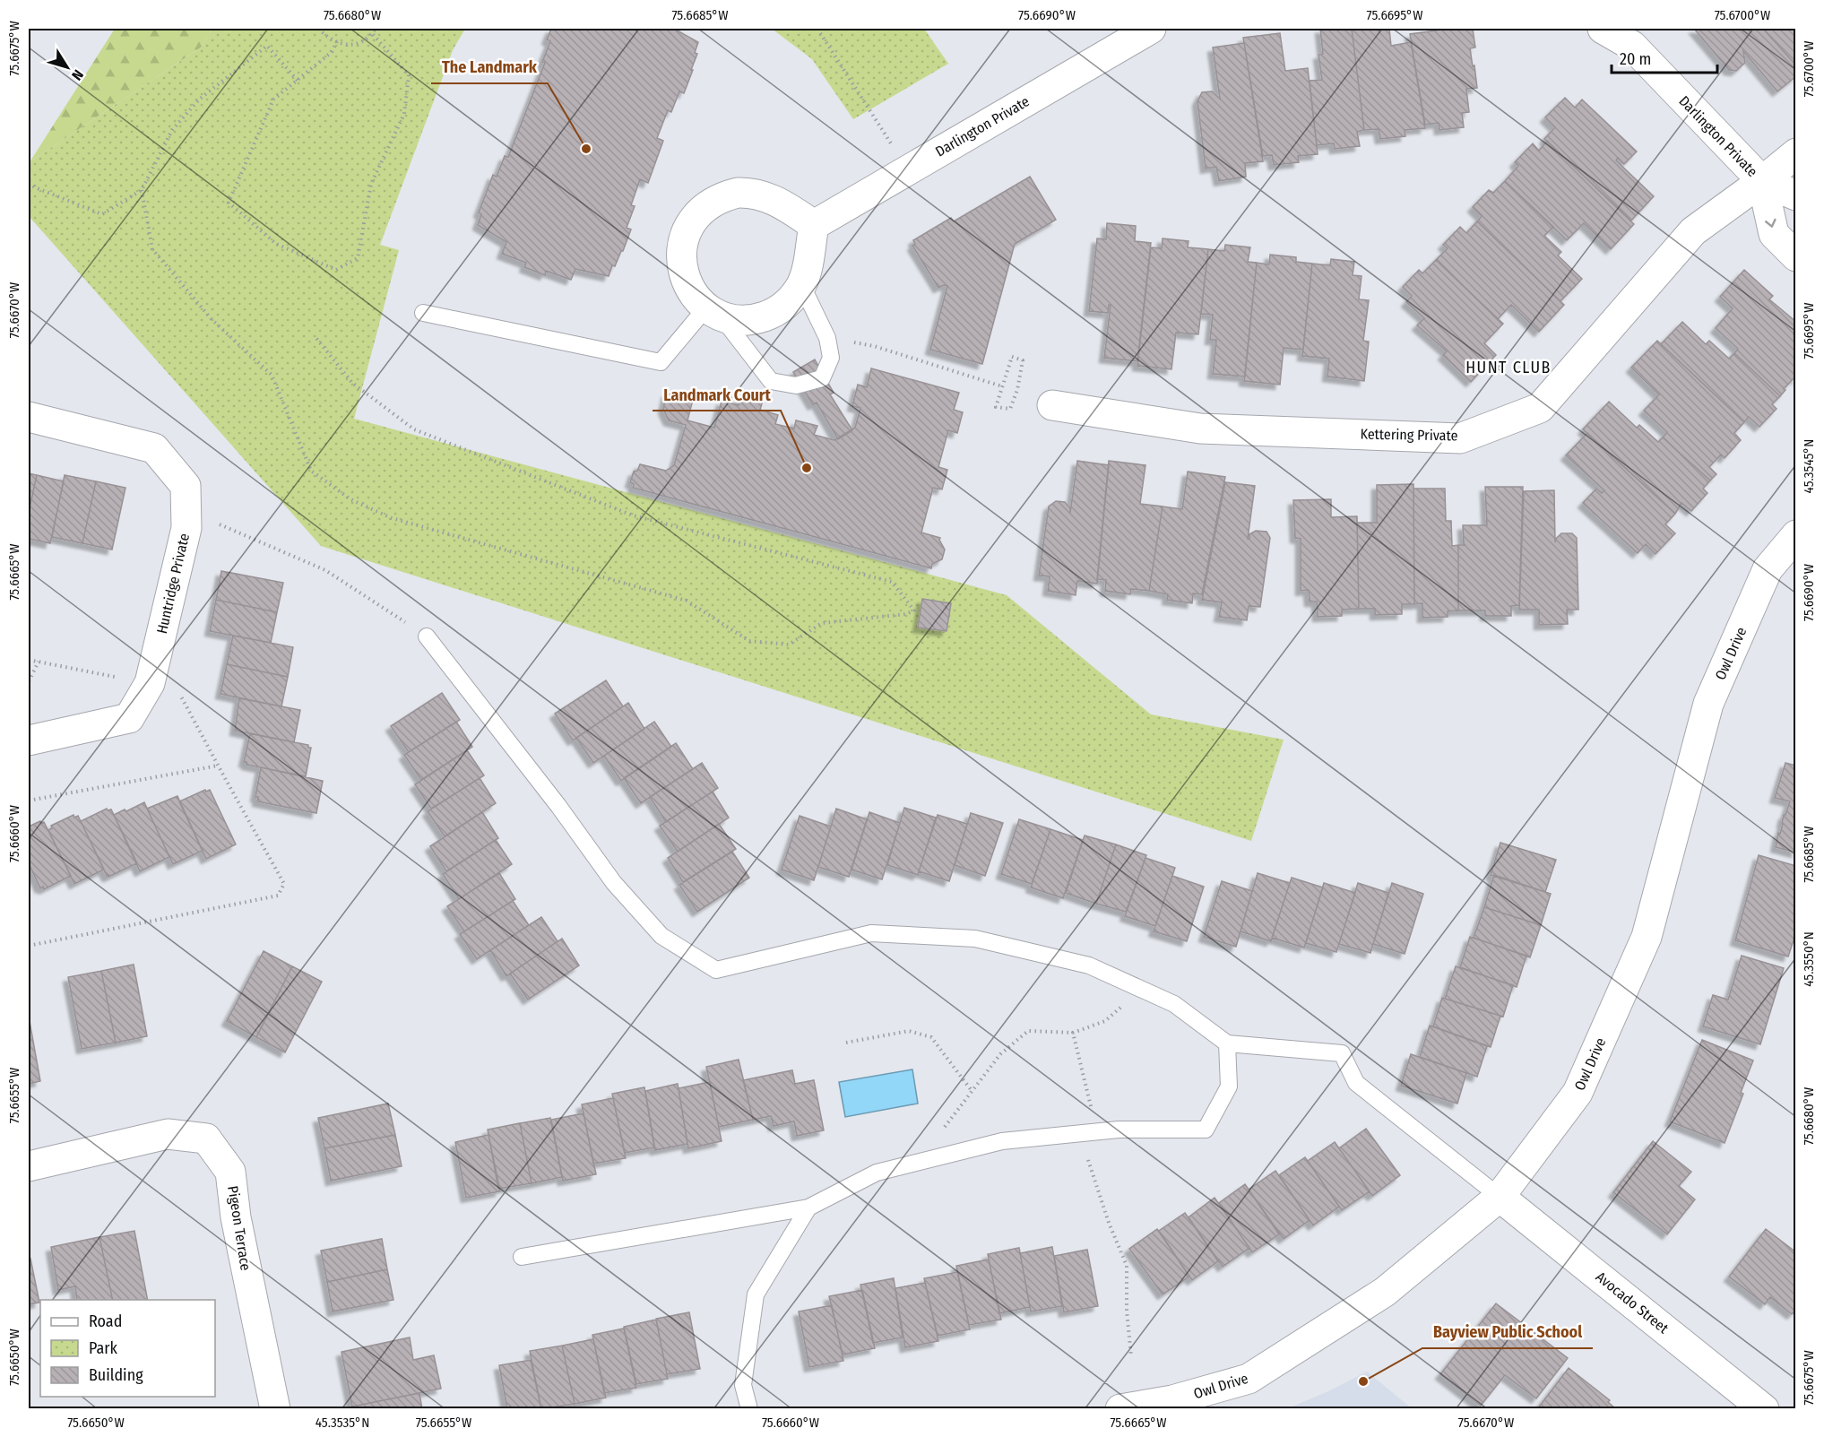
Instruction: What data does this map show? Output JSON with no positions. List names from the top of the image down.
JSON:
{
  "streets": {
    "street": [
      "Darlington Private",
      "Kettering Private",
      "Huntridge Private",
      "Owl Drive",
      "Pigeon Terrace",
      "Avocado Street"
    ]
  },
  "crossings": [
    ["Darlington Private", "Kettering Private"],
    ["Owl Drive", "Avocado Street"]
  ],
  "districts": ["HUNT CLUB"],
  "places": ["The Landmark", "Landmark Court", "Bayview Public School"],
  "legend": ["Road", "Park", "Building"],
  "scale_bar": "20 m",
  "north": "bottom right",
  "coordinates": [
    "75.6680°W",
    "75.6685°W",
    "75.6690°W",
    "75.6695°W",
    "75.6700°W",
    "75.6675°W",
    "75.6670°W",
    "45.3545°N",
    "75.6665°W",
    "75.6660°W",
    "45.3550°N",
    "75.6655°W",
    "75.6650°W",
    "45.3535°N"
  ]
}
